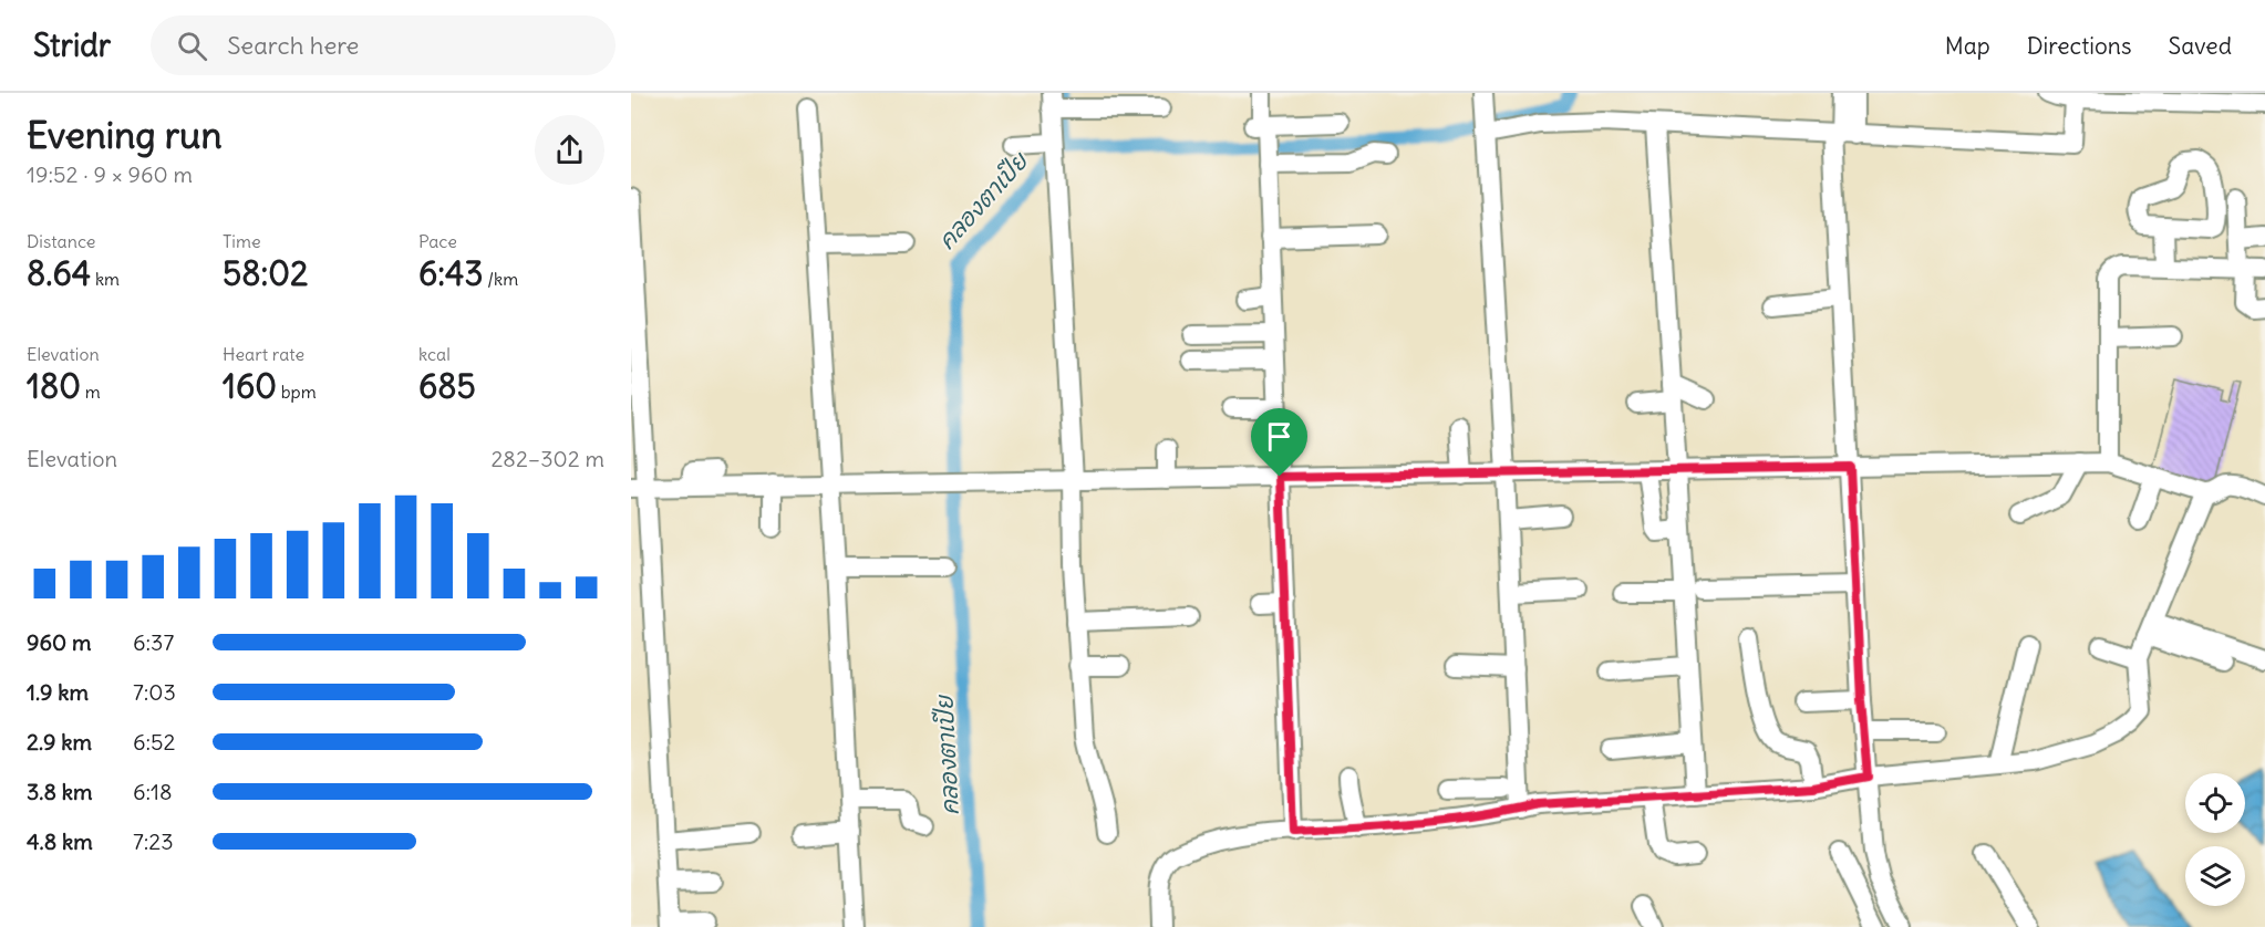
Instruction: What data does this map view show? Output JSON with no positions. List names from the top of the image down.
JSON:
{
  "water": ["คลองตาเปีย"],
  "page": {
    "header": "Stridr",
    "search": "Search here",
    "nav": ["Map", "Directions", "Saved"],
    "heading": ["Evening run", "19:52 · 9 × 960 m"],
    "stats": [
      ["Distance", "8.64 km"],
      ["Time", "58:02"],
      ["Pace", "6:43 /km"],
      ["Elevation", "180 m"],
      ["Heart rate", "160 bpm"],
      ["kcal", "685"]
    ],
    "chart": ["Elevation", "282–302 m"],
    "list": [
      {
        "name": "960 m",
        "note": "6:37"
      },
      {
        "name": "1.9 km",
        "note": "7:03"
      },
      {
        "name": "2.9 km",
        "note": "6:52"
      },
      {
        "name": "3.8 km",
        "note": "6:18"
      },
      {
        "name": "4.8 km",
        "note": "7:23"
      }
    ]
  }
}
